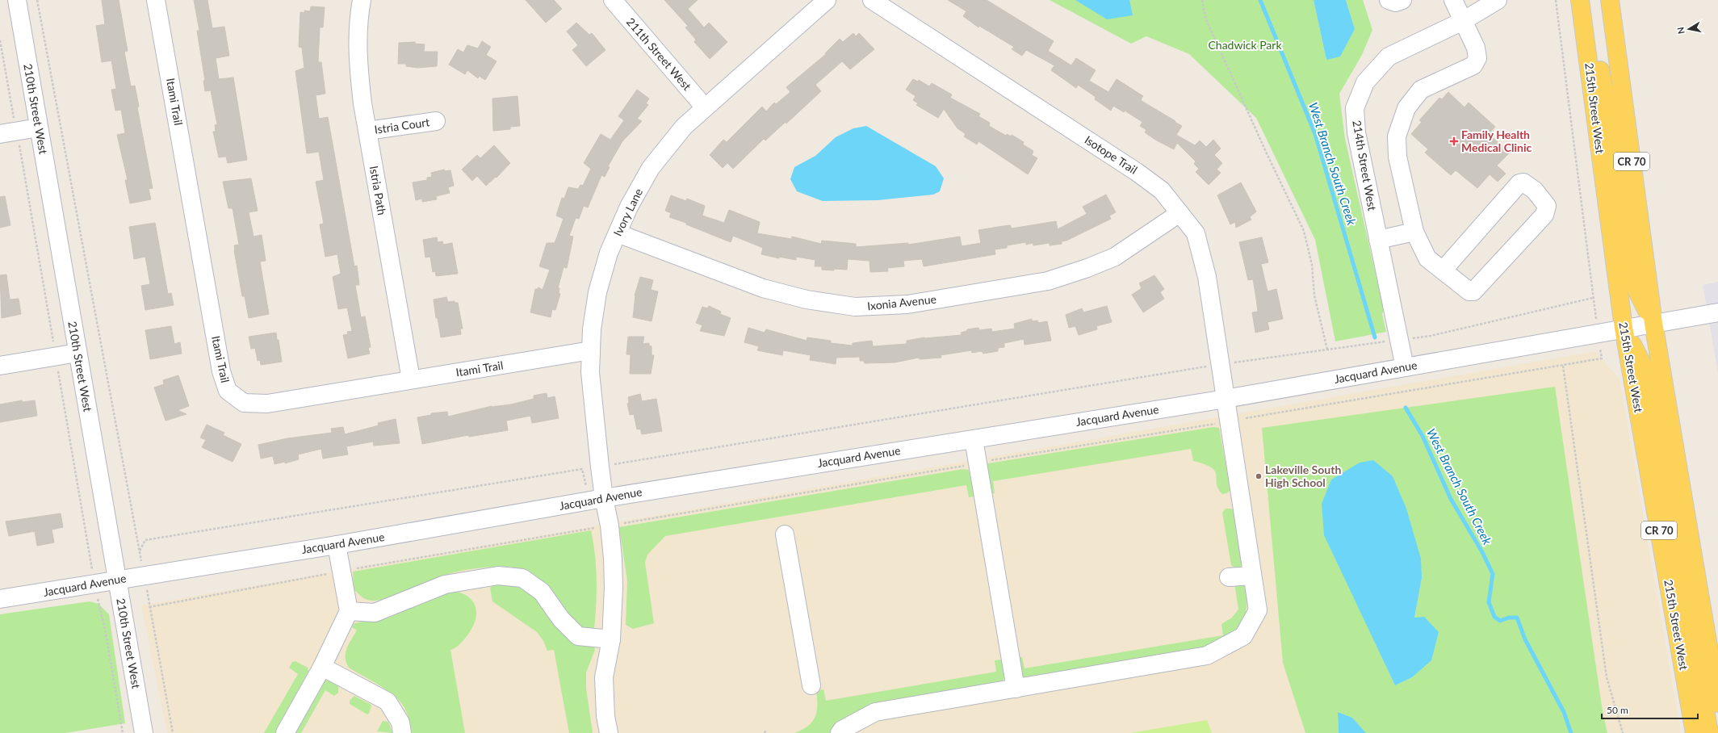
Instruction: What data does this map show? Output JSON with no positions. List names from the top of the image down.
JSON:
{
  "streets": {
    "main road": ["215th Street West", "CR 70"],
    "street": [
      "211th Street West",
      "Itami Trail",
      "210th Street West",
      "Istria Court",
      "Isotope Trail",
      "214th Street West",
      "Istria Path",
      "Ivory Lane",
      "Ixonia Avenue",
      "Jacquard Avenue"
    ]
  },
  "crossings": [
    ["211th Street West", "Ivory Lane"],
    ["Itami Trail", "Istria Path"],
    ["Itami Trail", "Ivory Lane"],
    ["215th Street West", "Jacquard Avenue"],
    ["210th Street West", "Jacquard Avenue"],
    ["Istria Court", "Istria Path"],
    ["Isotope Trail", "Ixonia Avenue"],
    ["Isotope Trail", "Jacquard Avenue"],
    ["CR 70", "Jacquard Avenue"],
    ["214th Street West", "Jacquard Avenue"],
    ["Ivory Lane", "Ixonia Avenue"],
    ["Ivory Lane", "Jacquard Avenue"]
  ],
  "water": ["West Branch South Creek"],
  "parks": ["Chadwick Park"],
  "places": {
    "health": ["Family Health Medical Clinic"],
    "other": ["Lakeville South High School"]
  },
  "scale_bar": "50 m",
  "north": "left"
}
